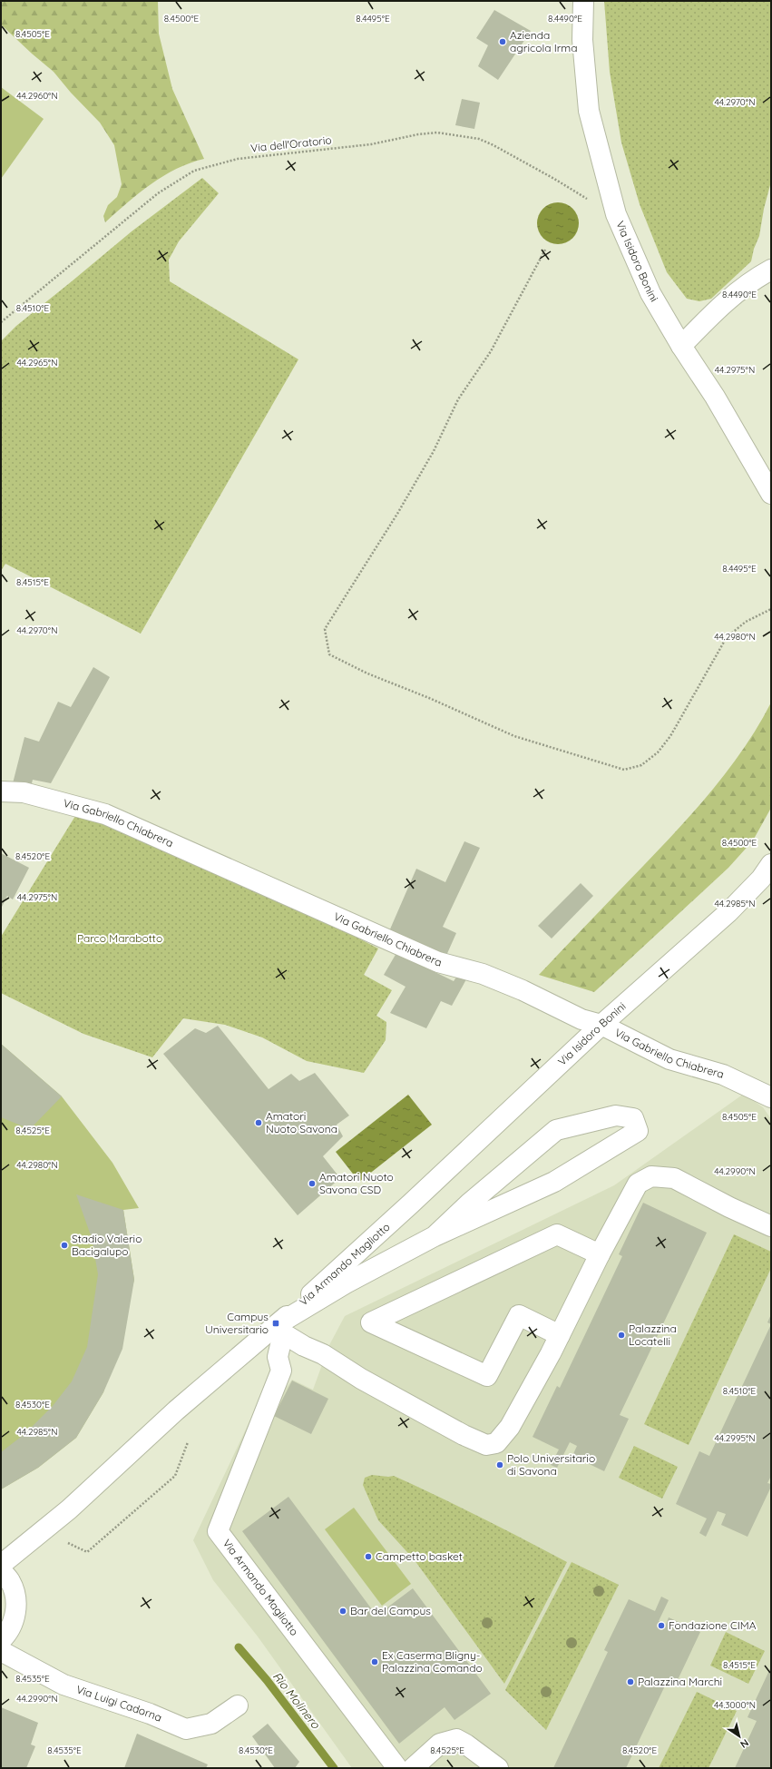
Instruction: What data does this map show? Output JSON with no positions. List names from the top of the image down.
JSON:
{
  "streets": {
    "street": [
      "Via Isidoro Bonini",
      "Via Gabriello Chiabrera",
      "Via Armando Magliotto",
      "Via Luigi Cadorna"
    ],
    "path": ["Via dell'Oratorio"]
  },
  "crossings": [
    ["Via dell'Oratorio", "Via Isidoro Bonini"],
    ["Via Isidoro Bonini", "Via Gabriello Chiabrera"],
    ["Via Isidoro Bonini", "Via Armando Magliotto"]
  ],
  "water": ["Rio Molinero"],
  "parks": ["Parco Marabotto"],
  "places": {
    "other": [
      "Azienda agricola Irma",
      "Amatori Nuoto Savona",
      "Amatori Nuoto Savona CSD",
      "Stadio Valerio Bacigalupo",
      "Palazzina Locatelli",
      "Polo Universitario di Savona",
      "Campetto basket",
      "Bar del Campus",
      "Fondazione CIMA",
      "Ex Caserma Bligny- Palazzina Comando",
      "Palazzina Marchi"
    ],
    "transit": ["Campus Universitario"]
  },
  "north": "bottom right",
  "coordinates": [
    "8.4500°E",
    "8.4495°E",
    "8.4490°E",
    "8.4505°E",
    "44.2960°N",
    "44.2970°N",
    "8.4510°E",
    "44.2965°N",
    "44.2975°N",
    "8.4515°E",
    "44.2980°N",
    "8.4520°E",
    "44.2985°N",
    "8.4525°E",
    "44.2990°N",
    "8.4530°E",
    "44.2995°N",
    "8.4535°E",
    "44.3000°N"
  ]
}
